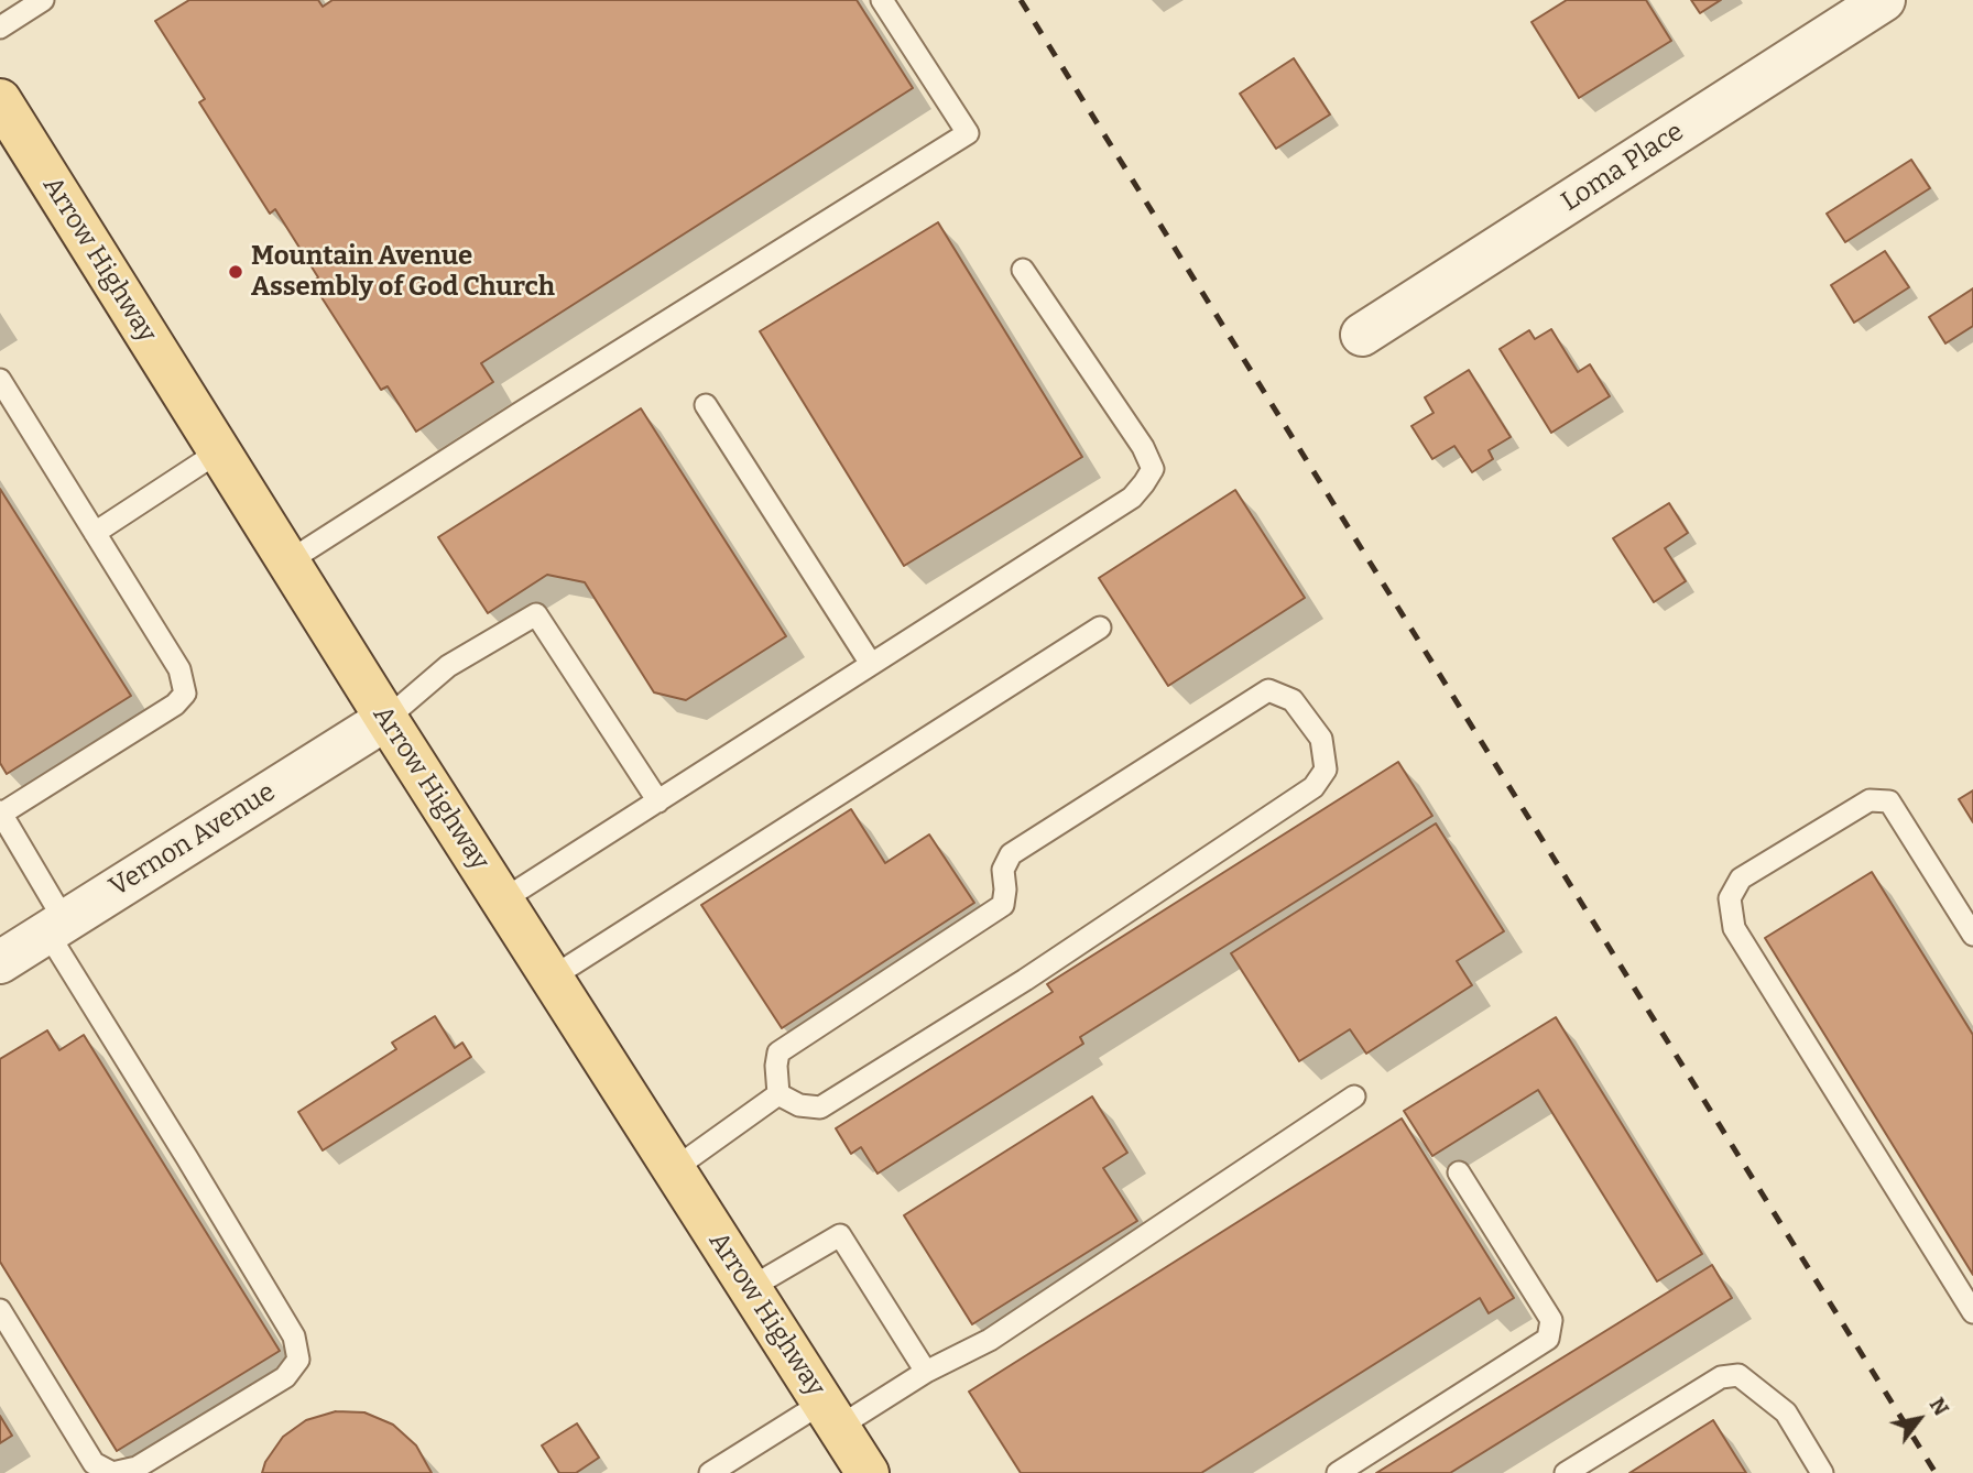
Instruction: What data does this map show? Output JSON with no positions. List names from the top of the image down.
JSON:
{
  "streets": {
    "main road": ["Arrow Highway"],
    "street": ["Loma Place", "Vernon Avenue"]
  },
  "crossings": [
    ["Arrow Highway", "Vernon Avenue"]
  ],
  "places": ["Mountain Avenue Assembly of God Church"],
  "north": "top right"
}
